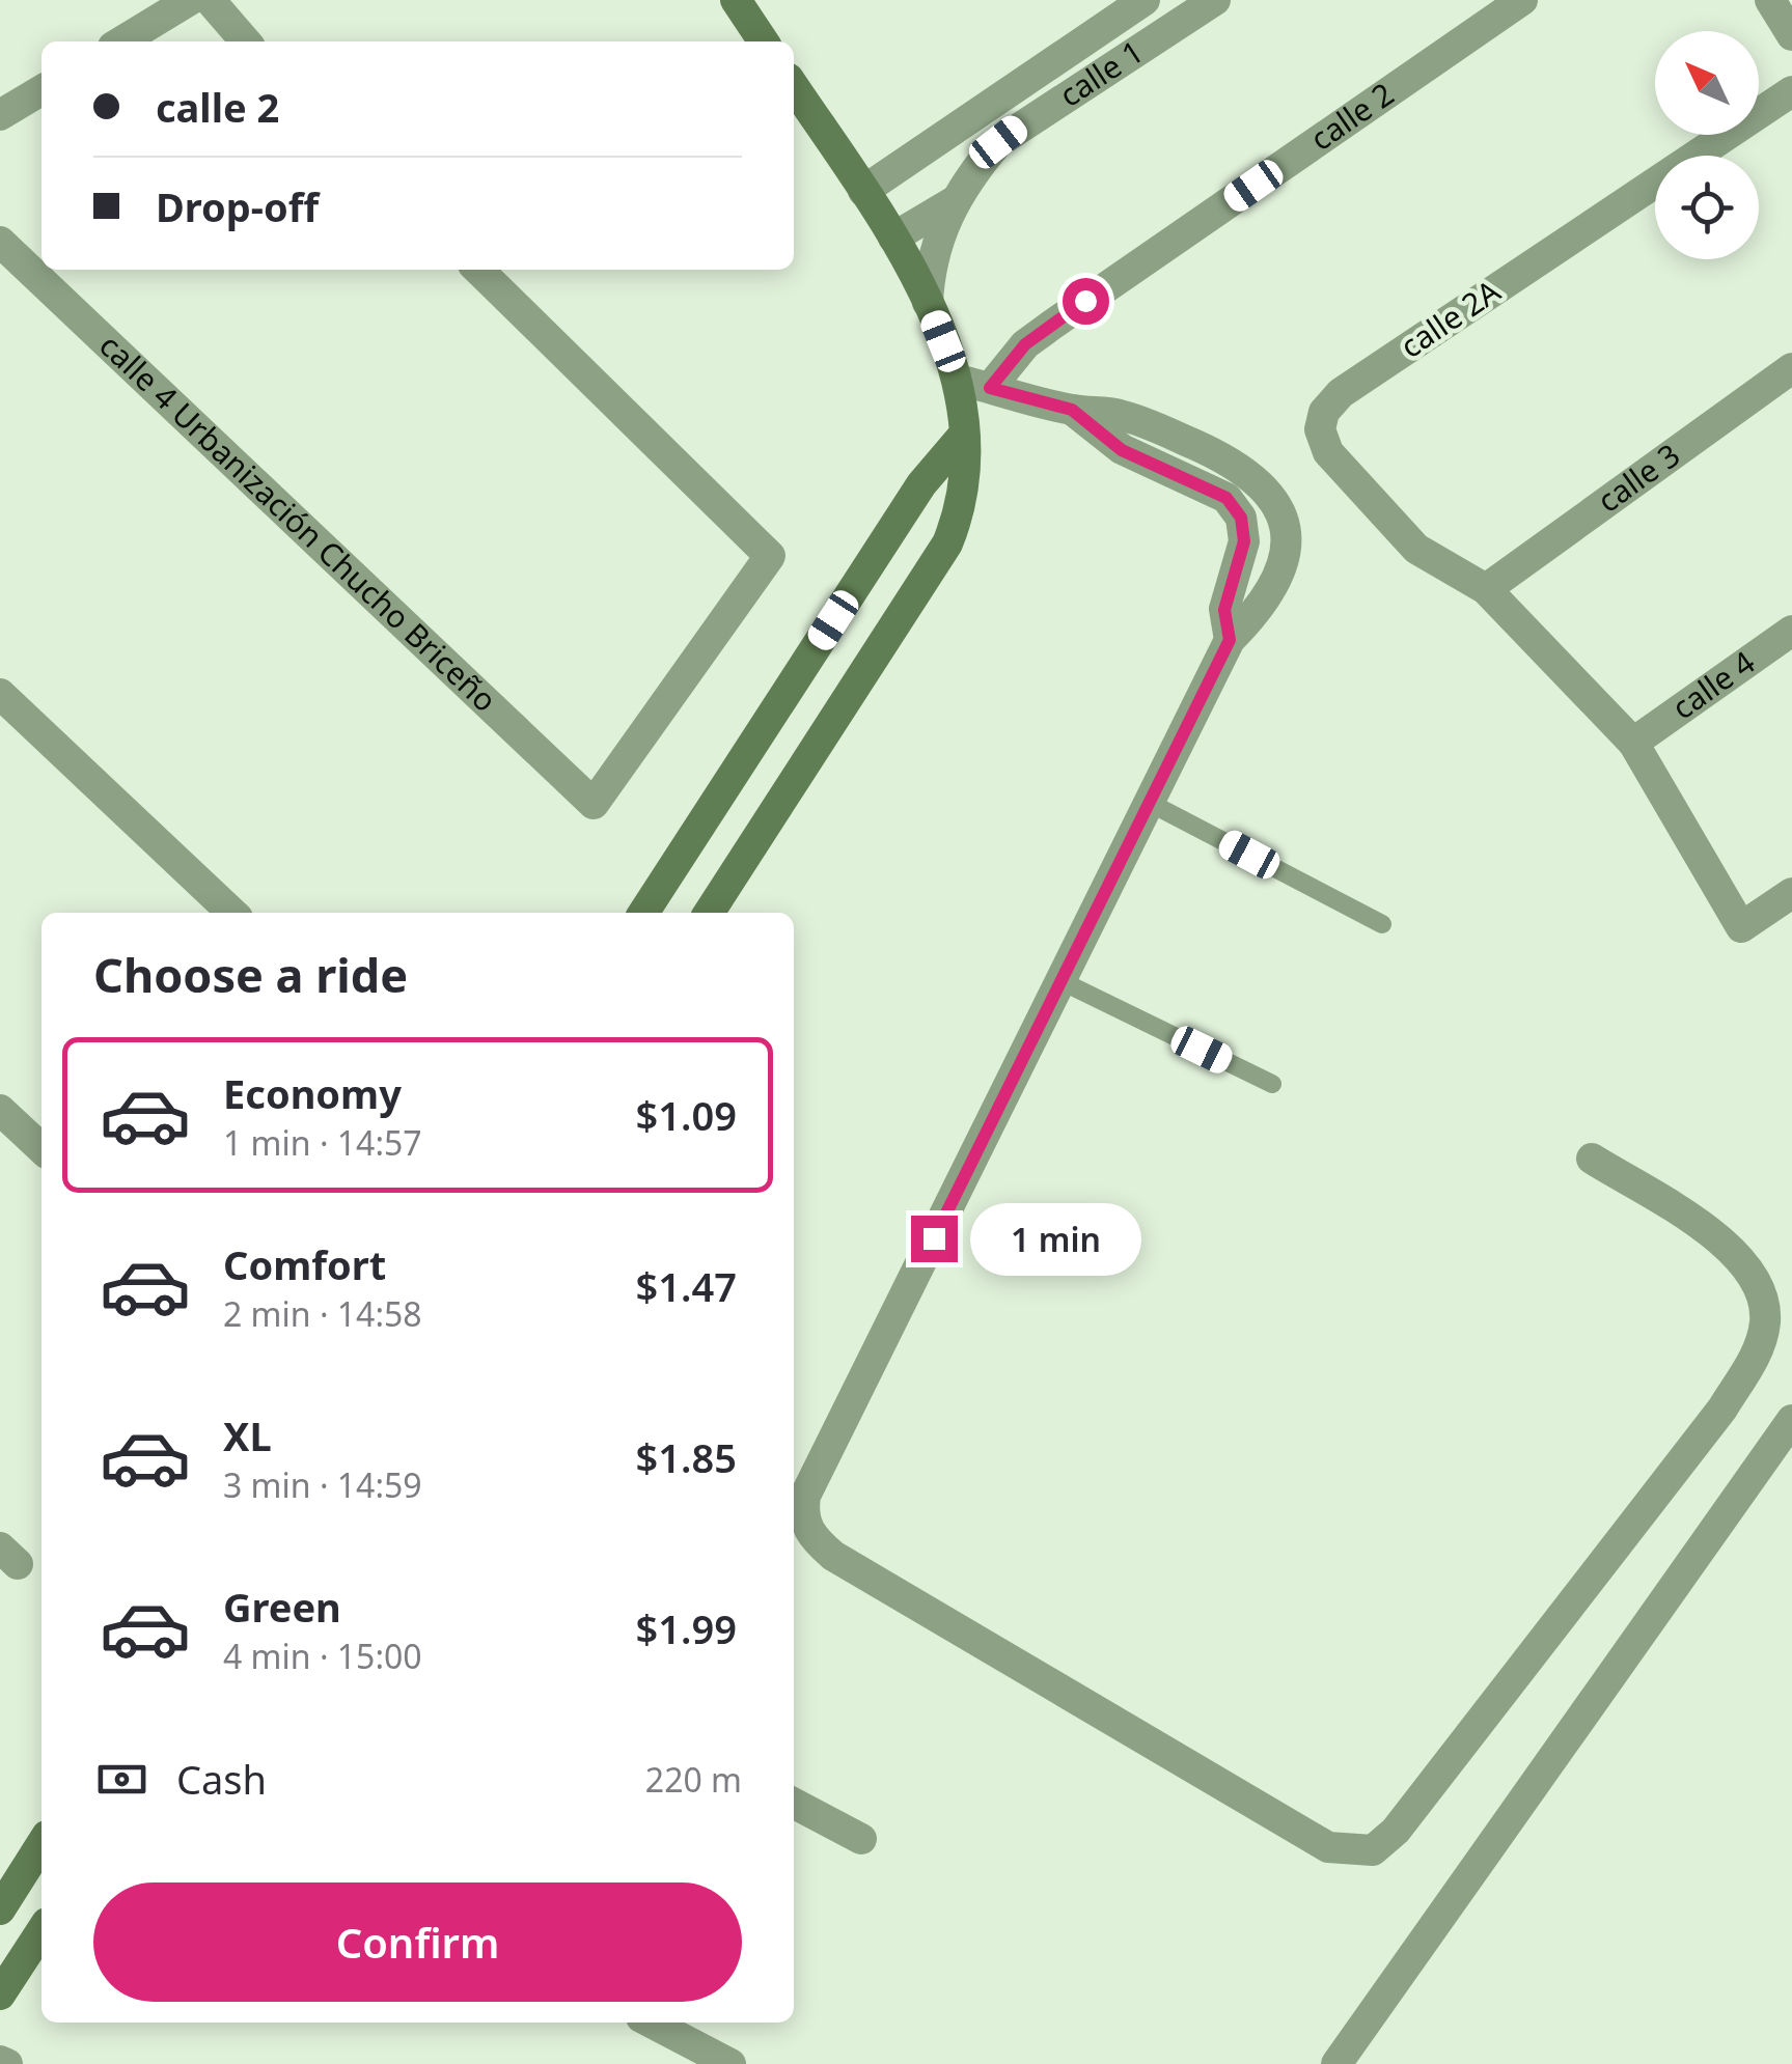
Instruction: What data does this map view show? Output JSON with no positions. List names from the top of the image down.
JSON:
{
  "streets": {
    "street": [
      "calle 1",
      "calle 2",
      "calle 2A",
      "calle 3",
      "calle 4 Urbanización Chucho Briceño",
      "calle 4"
    ]
  },
  "crossings": [
    ["calle 2A", "calle 3"]
  ],
  "north": "top left",
  "page": {
    "banner": ["calle 2", "Drop-off"],
    "heading": "Choose a ride",
    "list": [
      {
        "name": "Economy",
        "note": "1 min · 14:57",
        "value": "$1.09"
      },
      {
        "name": "Comfort",
        "note": "2 min · 14:58",
        "value": "$1.47"
      },
      {
        "name": "XL",
        "note": "3 min · 14:59",
        "value": "$1.85"
      },
      {
        "name": "Green",
        "note": "4 min · 15:00",
        "value": "$1.99"
      }
    ],
    "bubble": "1 min",
    "pay": ["Cash", "220 m"],
    "buttons": "Confirm"
  }
}
